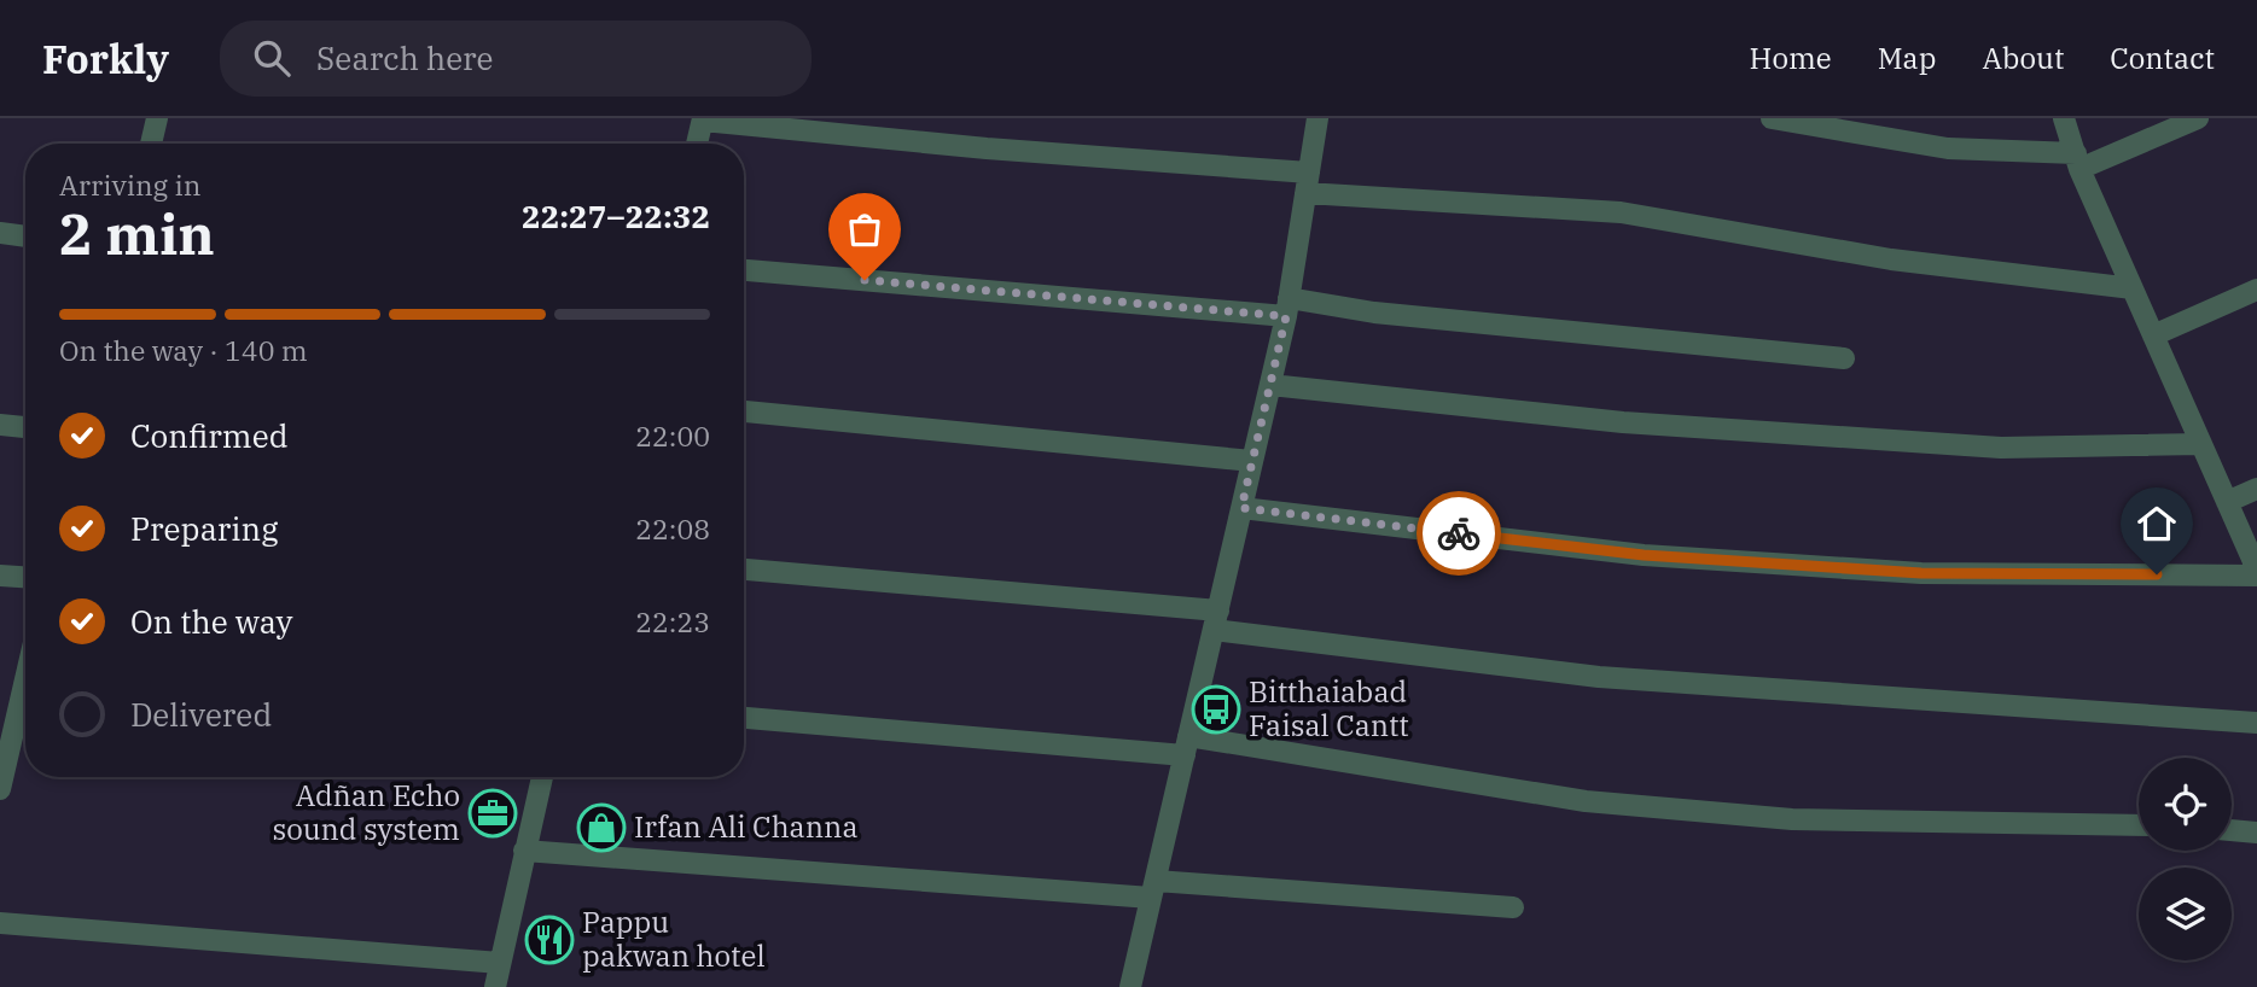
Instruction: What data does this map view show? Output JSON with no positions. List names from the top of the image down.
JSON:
{
  "places": {
    "bus stop": ["Bitthaiabad Faisal Cantt"],
    "office": ["Adñan Echo sound system"],
    "shop": ["Irfan Ali Channa"],
    "restaurant": ["Pappu pakwan hotel"]
  },
  "page": {
    "header": "Forkly",
    "search": "Search here",
    "nav": [
      "Home",
      "Map",
      "About",
      "Contact"
    ],
    "heading": ["2 min", "Arriving in", "22:27–22:32"],
    "bar": "On the way · 140 m",
    "list": [
      ["Confirmed", "22:00"],
      ["Preparing", "22:08"],
      ["On the way", "22:23"],
      "Delivered"
    ]
  }
}
